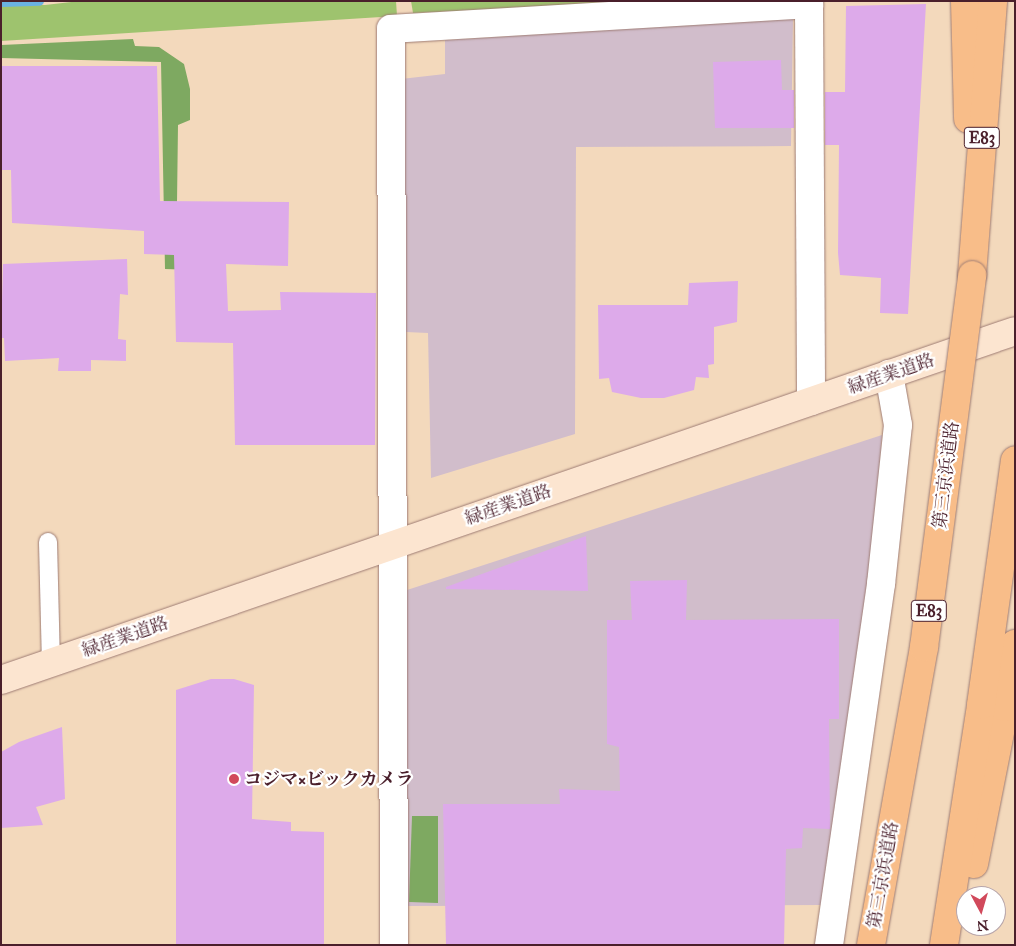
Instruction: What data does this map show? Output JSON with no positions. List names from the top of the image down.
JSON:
{
  "streets": {
    "highway": ["E83", "第三京浜道路"],
    "main road": ["緑産業道路"]
  },
  "places": ["コジマ×ビックカメラ"],
  "north": "bottom"
}
